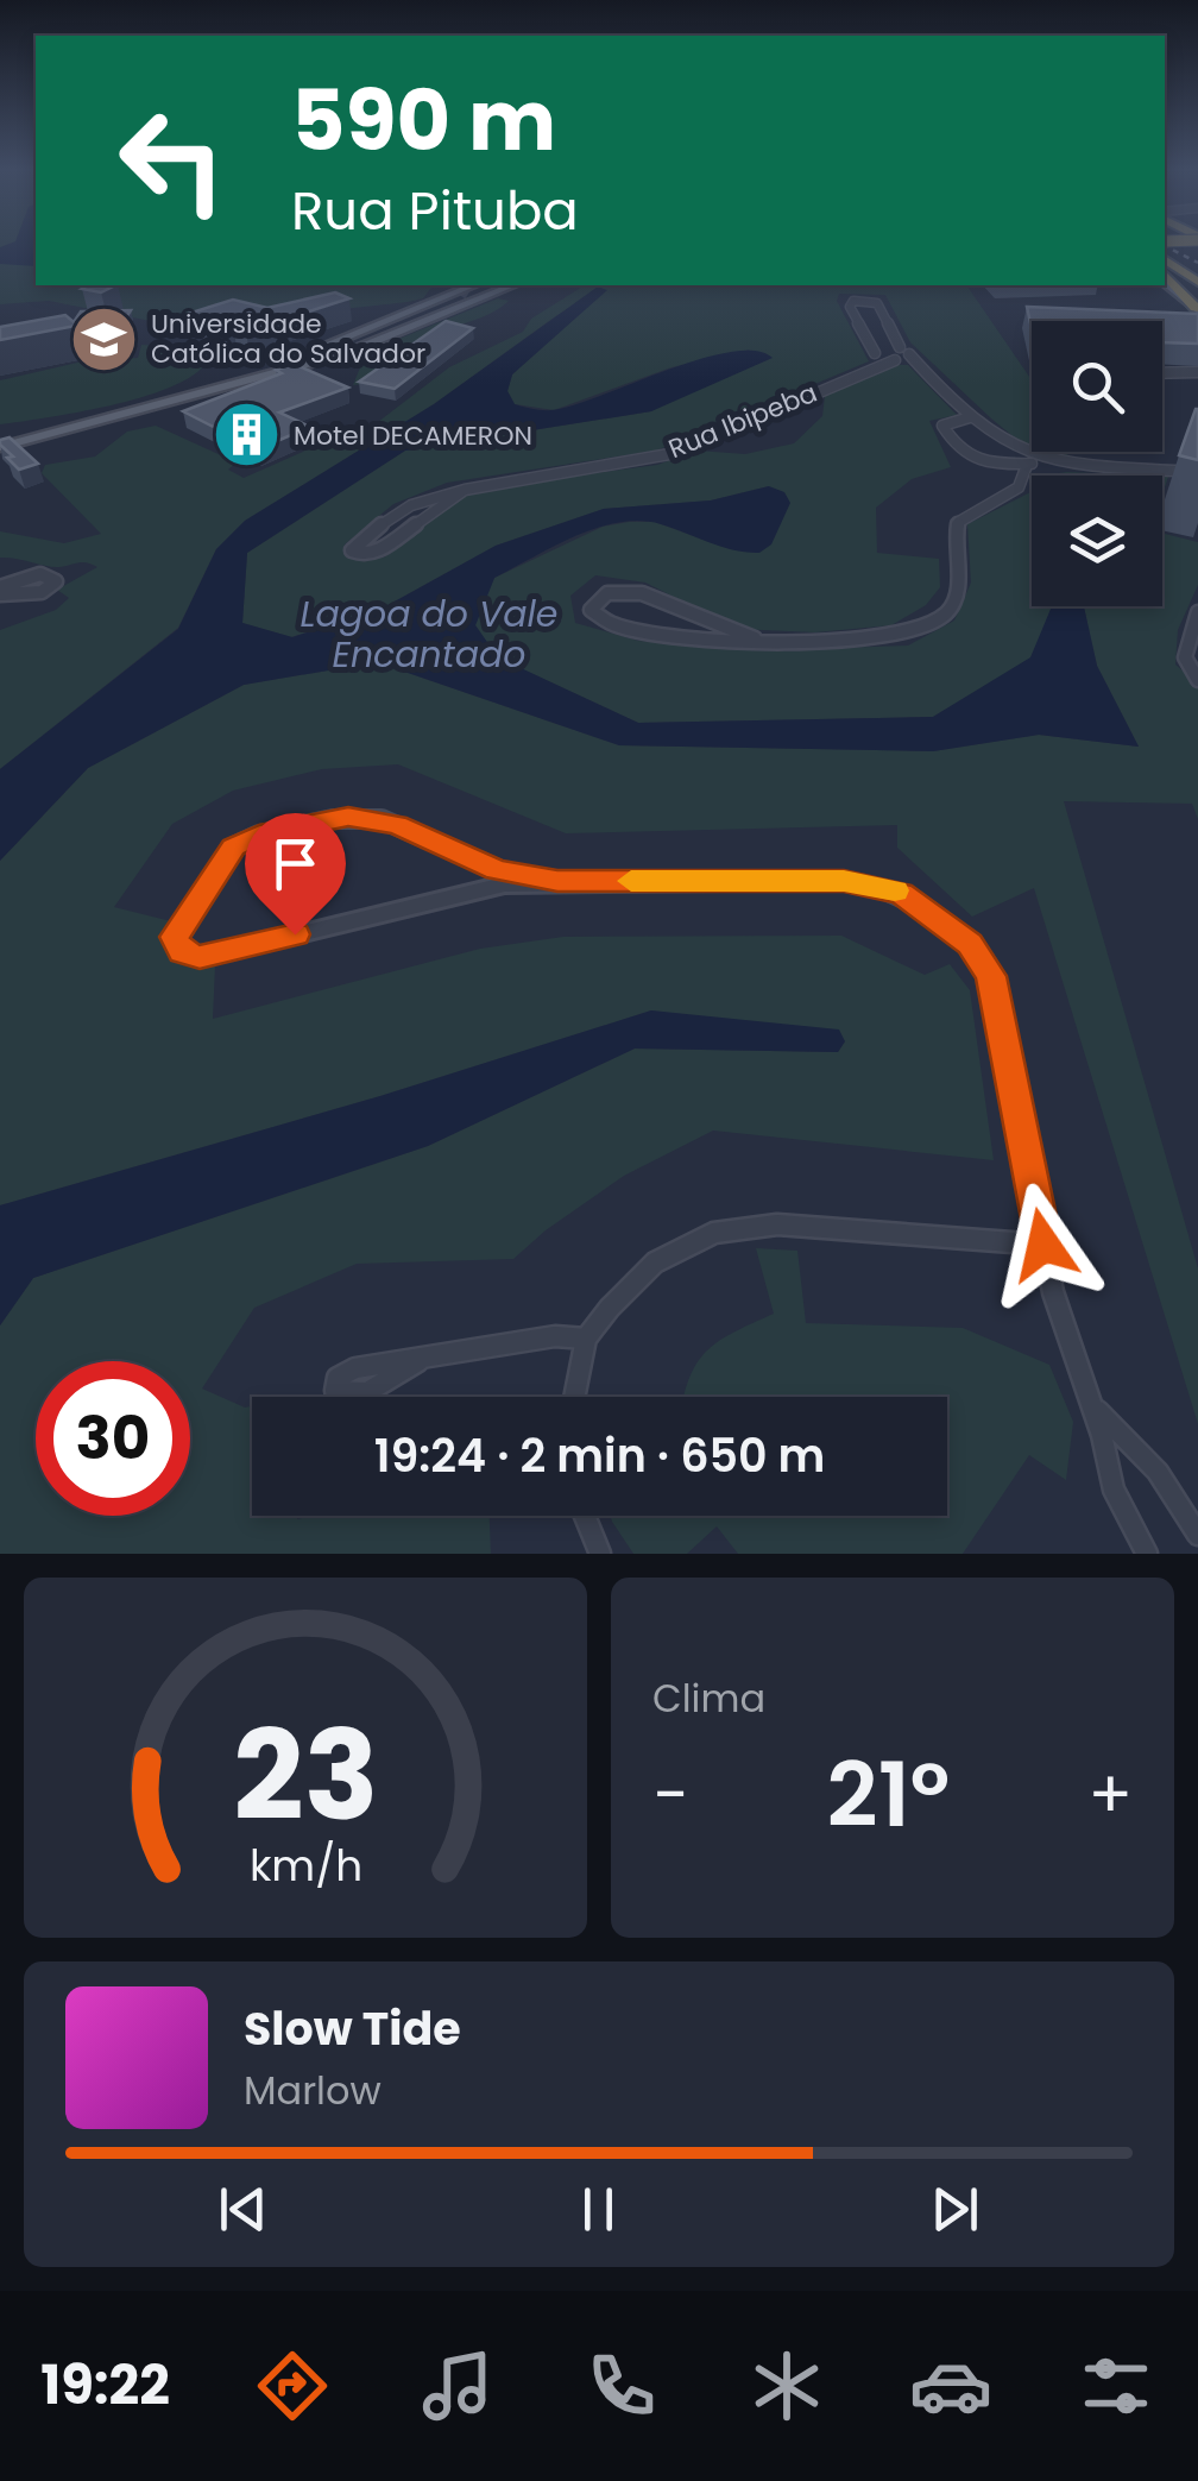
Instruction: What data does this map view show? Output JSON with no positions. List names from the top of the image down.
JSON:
{
  "streets": {
    "street": ["Rua Ibipeba"]
  },
  "water": ["Lagoa do Vale Encantado"],
  "places": {
    "school or university": ["Universidade Católica do Salvador"],
    "building": ["Motel DECAMERON"]
  },
  "page": {
    "turn": ["590 m", "Rua Pituba"],
    "limit": "30",
    "trip": "19:24 · 2 min · 650 m",
    "tile": "Clima",
    "heat": ["−", "21°", "+"],
    "song": ["Slow Tide", "Marlow"],
    "tabs": "19:22",
    "gauge": ["23", "km/h"]
  }
}
